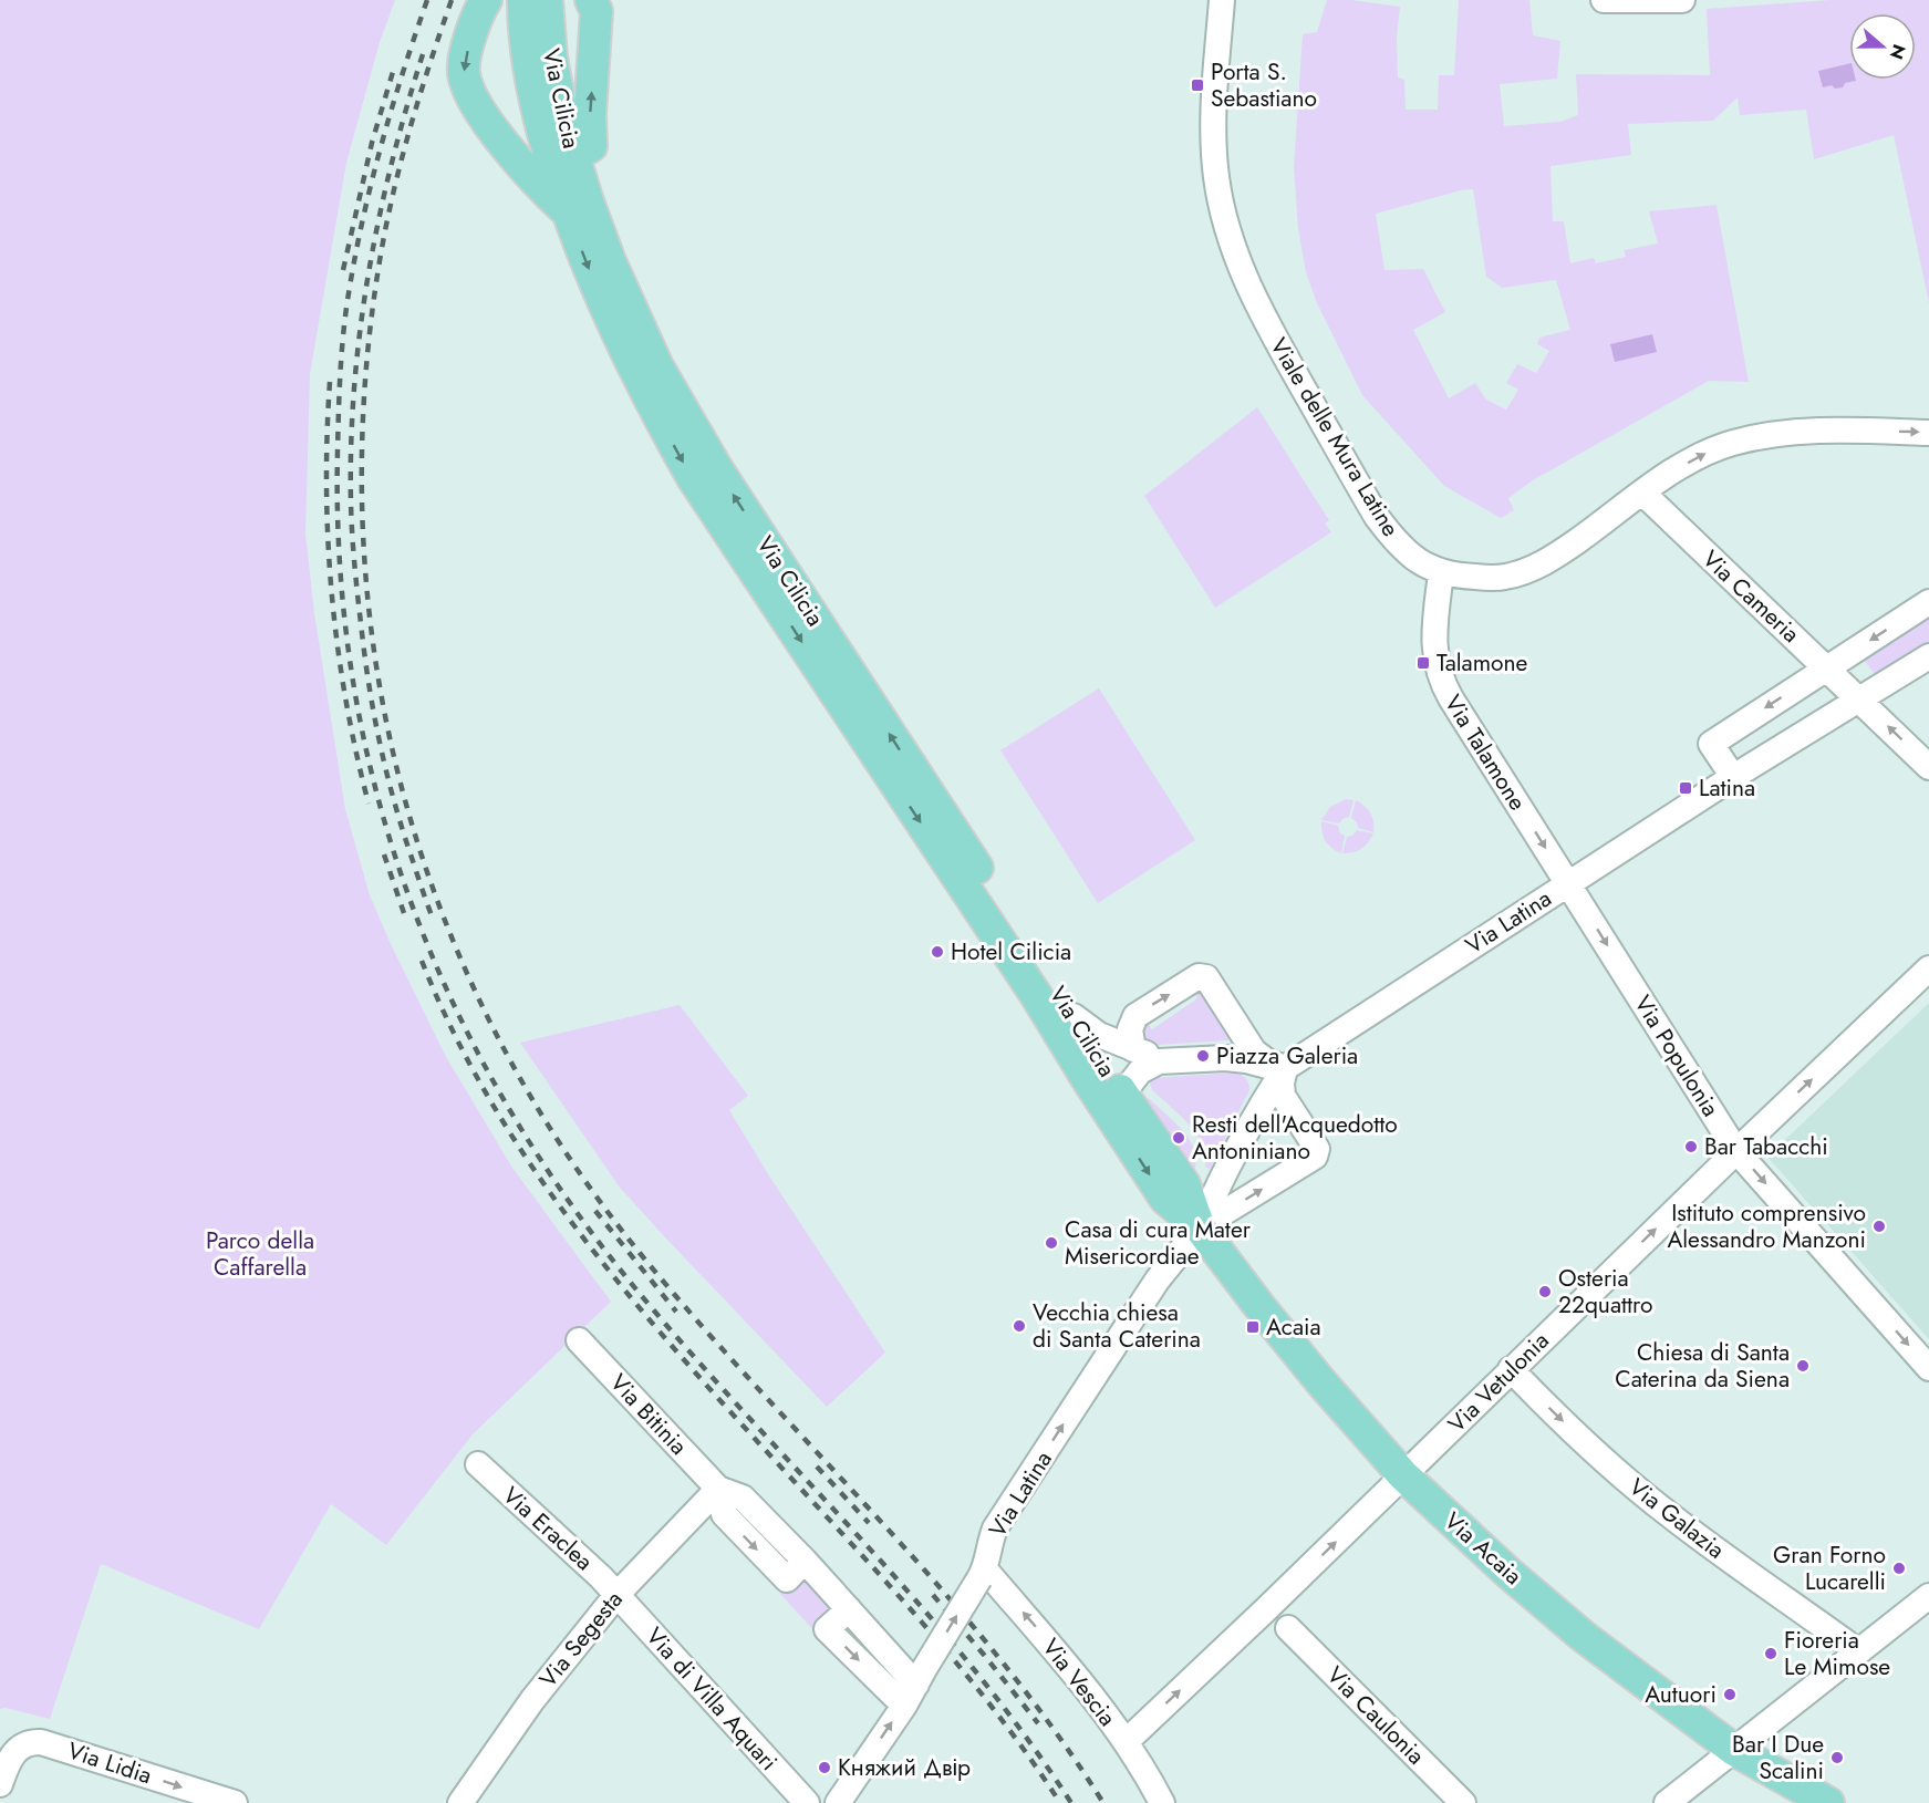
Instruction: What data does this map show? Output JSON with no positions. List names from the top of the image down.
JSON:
{
  "streets": {
    "main road": ["Via Cilicia", "Via Acaia"],
    "street": [
      "Viale delle Mura Latine",
      "Via Cameria",
      "Via Talamone",
      "Via Latina",
      "Via Populonia",
      "Via Vetulonia",
      "Via Bitinia",
      "Via Galazia",
      "Via Eraclea",
      "Via Segesta",
      "Via Vescia",
      "Via di Villa Aquari",
      "Via Caulonia",
      "Via Lidia"
    ]
  },
  "crossings": [
    ["Viale delle Mura Latine", "Via Cameria"],
    ["Viale delle Mura Latine", "Via Talamone"],
    ["Via Cameria", "Via Latina"],
    ["Via Talamone", "Via Latina"],
    ["Via Talamone", "Via Populonia"],
    ["Via Latina", "Via Populonia"],
    ["Via Latina", "Via Bitinia"],
    ["Via Latina", "Via Acaia"],
    ["Via Latina", "Via Vescia"],
    ["Via Populonia", "Via Vetulonia"],
    ["Via Vetulonia", "Via Galazia"],
    ["Via Vetulonia", "Via Acaia"],
    ["Via Vetulonia", "Via Vescia"],
    ["Via Bitinia", "Via Segesta"],
    ["Via Eraclea", "Via Segesta"],
    ["Via Eraclea", "Via di Villa Aquari"],
    ["Via Segesta", "Via di Villa Aquari"]
  ],
  "one_way": [
    "Via Talamone",
    "Via Latina",
    "Via Populonia",
    "Via Vetulonia",
    "Via Galazia",
    "Via Vescia",
    "Via Lidia"
  ],
  "parks": ["Parco della Caffarella"],
  "places": {
    "transit": [
      "Porta S. Sebastiano",
      "Talamone",
      "Latina",
      "Acaia"
    ],
    "other": [
      "Hotel Cilicia",
      "Piazza Galeria",
      "Resti dell'Acquedotto Antoniniano",
      "Bar Tabacchi",
      "Istituto comprensivo Alessandro Manzoni",
      "Casa di cura Mater Misericordiae",
      "Osteria 22quattro",
      "Vecchia chiesa di Santa Caterina",
      "Chiesa di Santa Caterina da Siena",
      "Gran Forno Lucarelli",
      "Fioreria Le Mimose",
      "Autuori",
      "Bar I Due Scalini",
      "Княжий Двір"
    ]
  },
  "north": "right"
}
